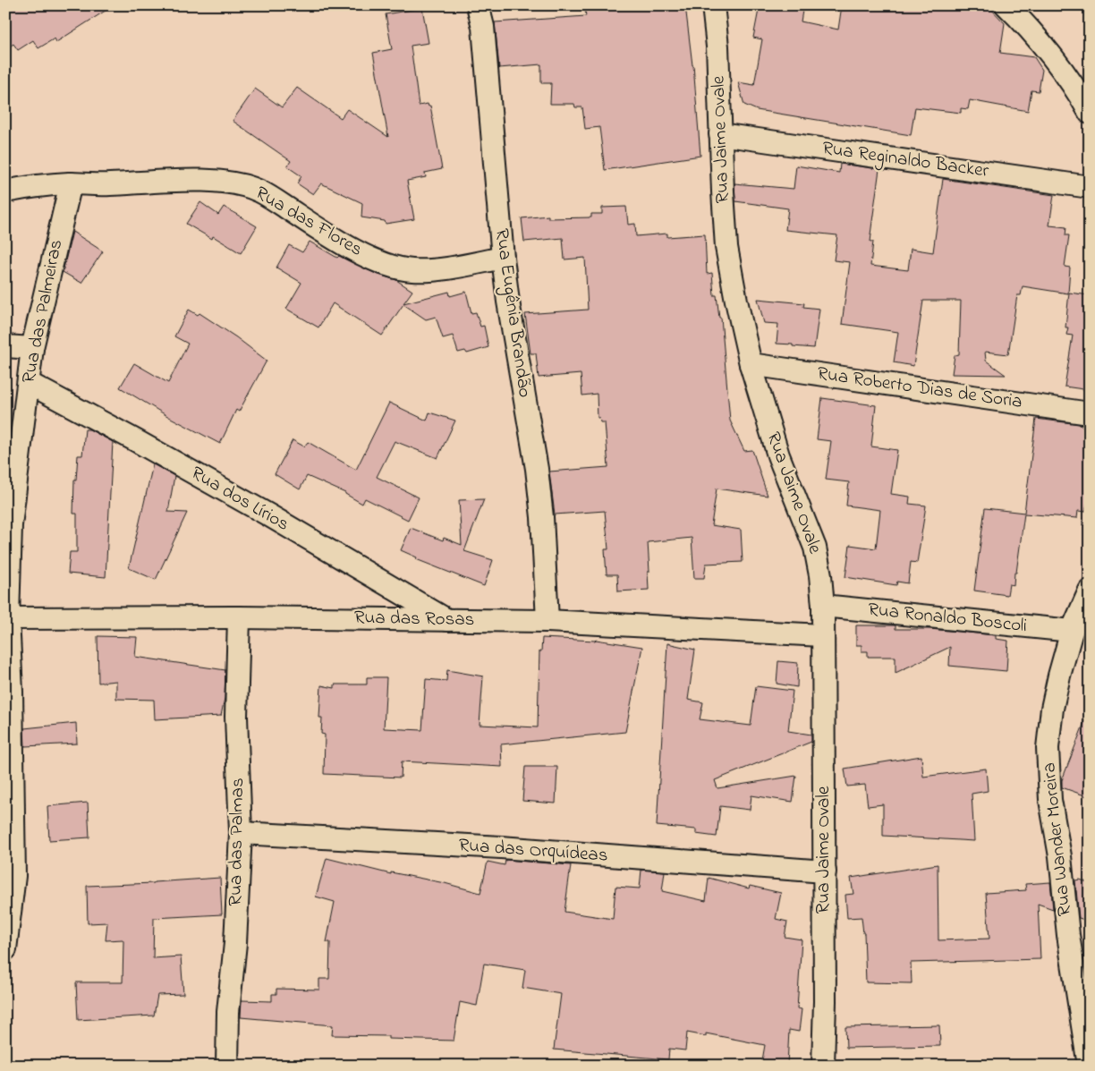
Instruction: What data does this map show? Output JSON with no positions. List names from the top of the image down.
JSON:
{
  "streets": {
    "street": [
      "Rua Jaime Ovale",
      "Rua Reginaldo Backer",
      "Rua das Flores",
      "Rua das Palmeiras",
      "Rua Eugênia Brandão",
      "Rua Roberto Dias de Soria",
      "Rua dos Lírios",
      "Rua Ronaldo Boscoli",
      "Rua das Rosas",
      "Rua Wander Moreira",
      "Rua das Palmas",
      "Rua das Orquídeas"
    ]
  },
  "crossings": [
    ["Rua Jaime Ovale", "Rua Reginaldo Backer"],
    ["Rua Jaime Ovale", "Rua Roberto Dias de Soria"],
    ["Rua Jaime Ovale", "Rua Ronaldo Boscoli"],
    ["Rua Jaime Ovale", "Rua das Rosas"],
    ["Rua Jaime Ovale", "Rua das Orquídeas"],
    ["Rua das Flores", "Rua das Palmeiras"],
    ["Rua das Flores", "Rua Eugênia Brandão"],
    ["Rua das Palmeiras", "Rua dos Lírios"],
    ["Rua das Palmeiras", "Rua das Rosas"],
    ["Rua Eugênia Brandão", "Rua das Rosas"],
    ["Rua dos Lírios", "Rua das Rosas"],
    ["Rua Ronaldo Boscoli", "Rua Wander Moreira"],
    ["Rua das Rosas", "Rua das Palmas"],
    ["Rua das Palmas", "Rua das Orquídeas"]
  ]
}
